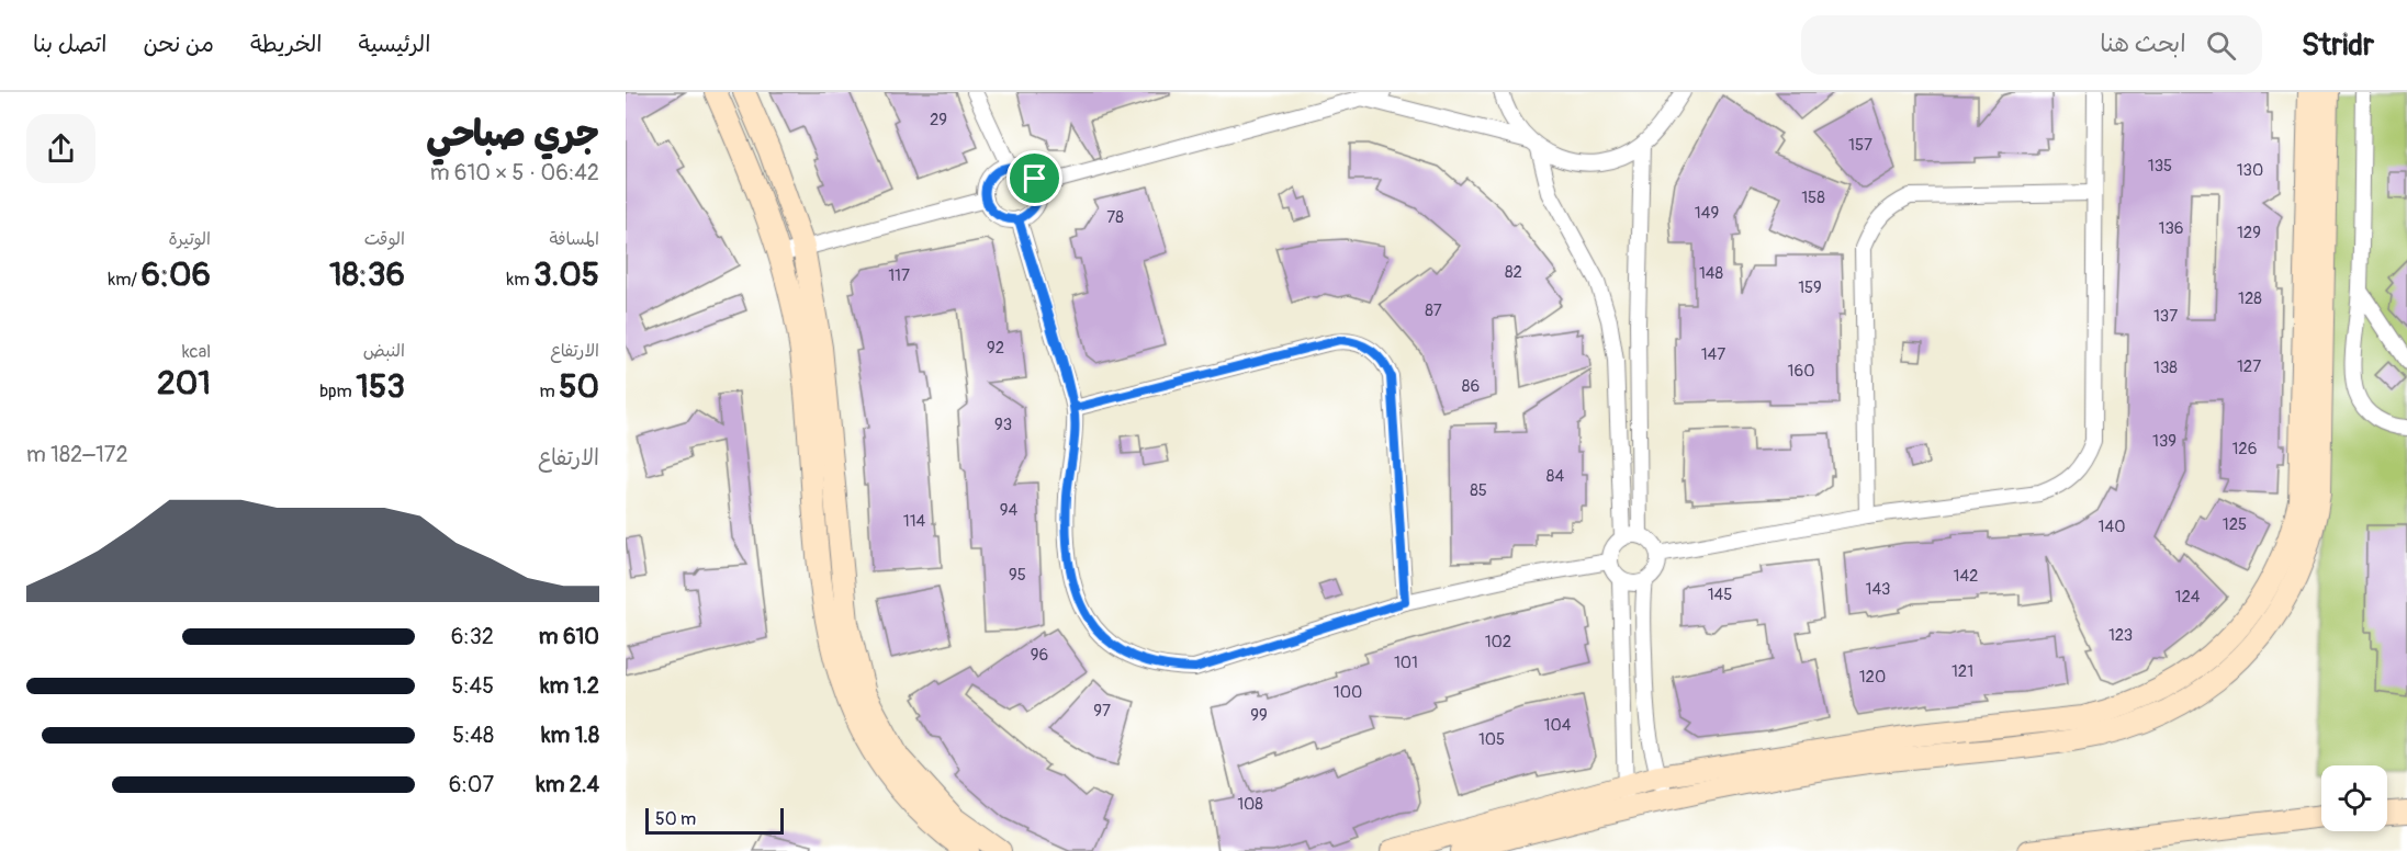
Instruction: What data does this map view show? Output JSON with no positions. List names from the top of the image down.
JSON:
{
  "house_numbers": [
    "29",
    "157",
    "135",
    "130",
    "158",
    "149",
    "78",
    "136",
    "129",
    "82",
    "148",
    "117",
    "159",
    "128",
    "87",
    "137",
    "92",
    "147",
    "127",
    "138",
    "160",
    "86",
    "93",
    "139",
    "126",
    "84",
    "85",
    "94",
    "114",
    "125",
    "140",
    "95",
    "142",
    "143",
    "145",
    "124",
    "123",
    "102",
    "96",
    "101",
    "121",
    "120",
    "100",
    "97",
    "99",
    "104",
    "105",
    "108"
  ],
  "scale_bar": "50 m",
  "page": {
    "header": "Stridr",
    "search": "ابحث هنا",
    "nav": [
      "الرئيسية",
      "الخريطة",
      "من نحن",
      "اتصل بنا"
    ],
    "heading": ["جري صباحي", "06:42 · 5 × 610 m"],
    "stats": [
      ["المسافة", "3.05 km"],
      ["الوقت", "18:36"],
      ["الوتيرة", "6:06 /km"],
      ["الارتفاع", "50 m"],
      ["النبض", "153 bpm"],
      ["kcal", "201"]
    ],
    "chart": ["الارتفاع", "172–182 m"],
    "list": [
      {
        "name": "610 m",
        "note": "6:32"
      },
      {
        "name": "1.2 km",
        "note": "5:45"
      },
      {
        "name": "1.8 km",
        "note": "5:48"
      },
      {
        "name": "2.4 km",
        "note": "6:07"
      }
    ],
    "scale": "50 m"
  }
}
